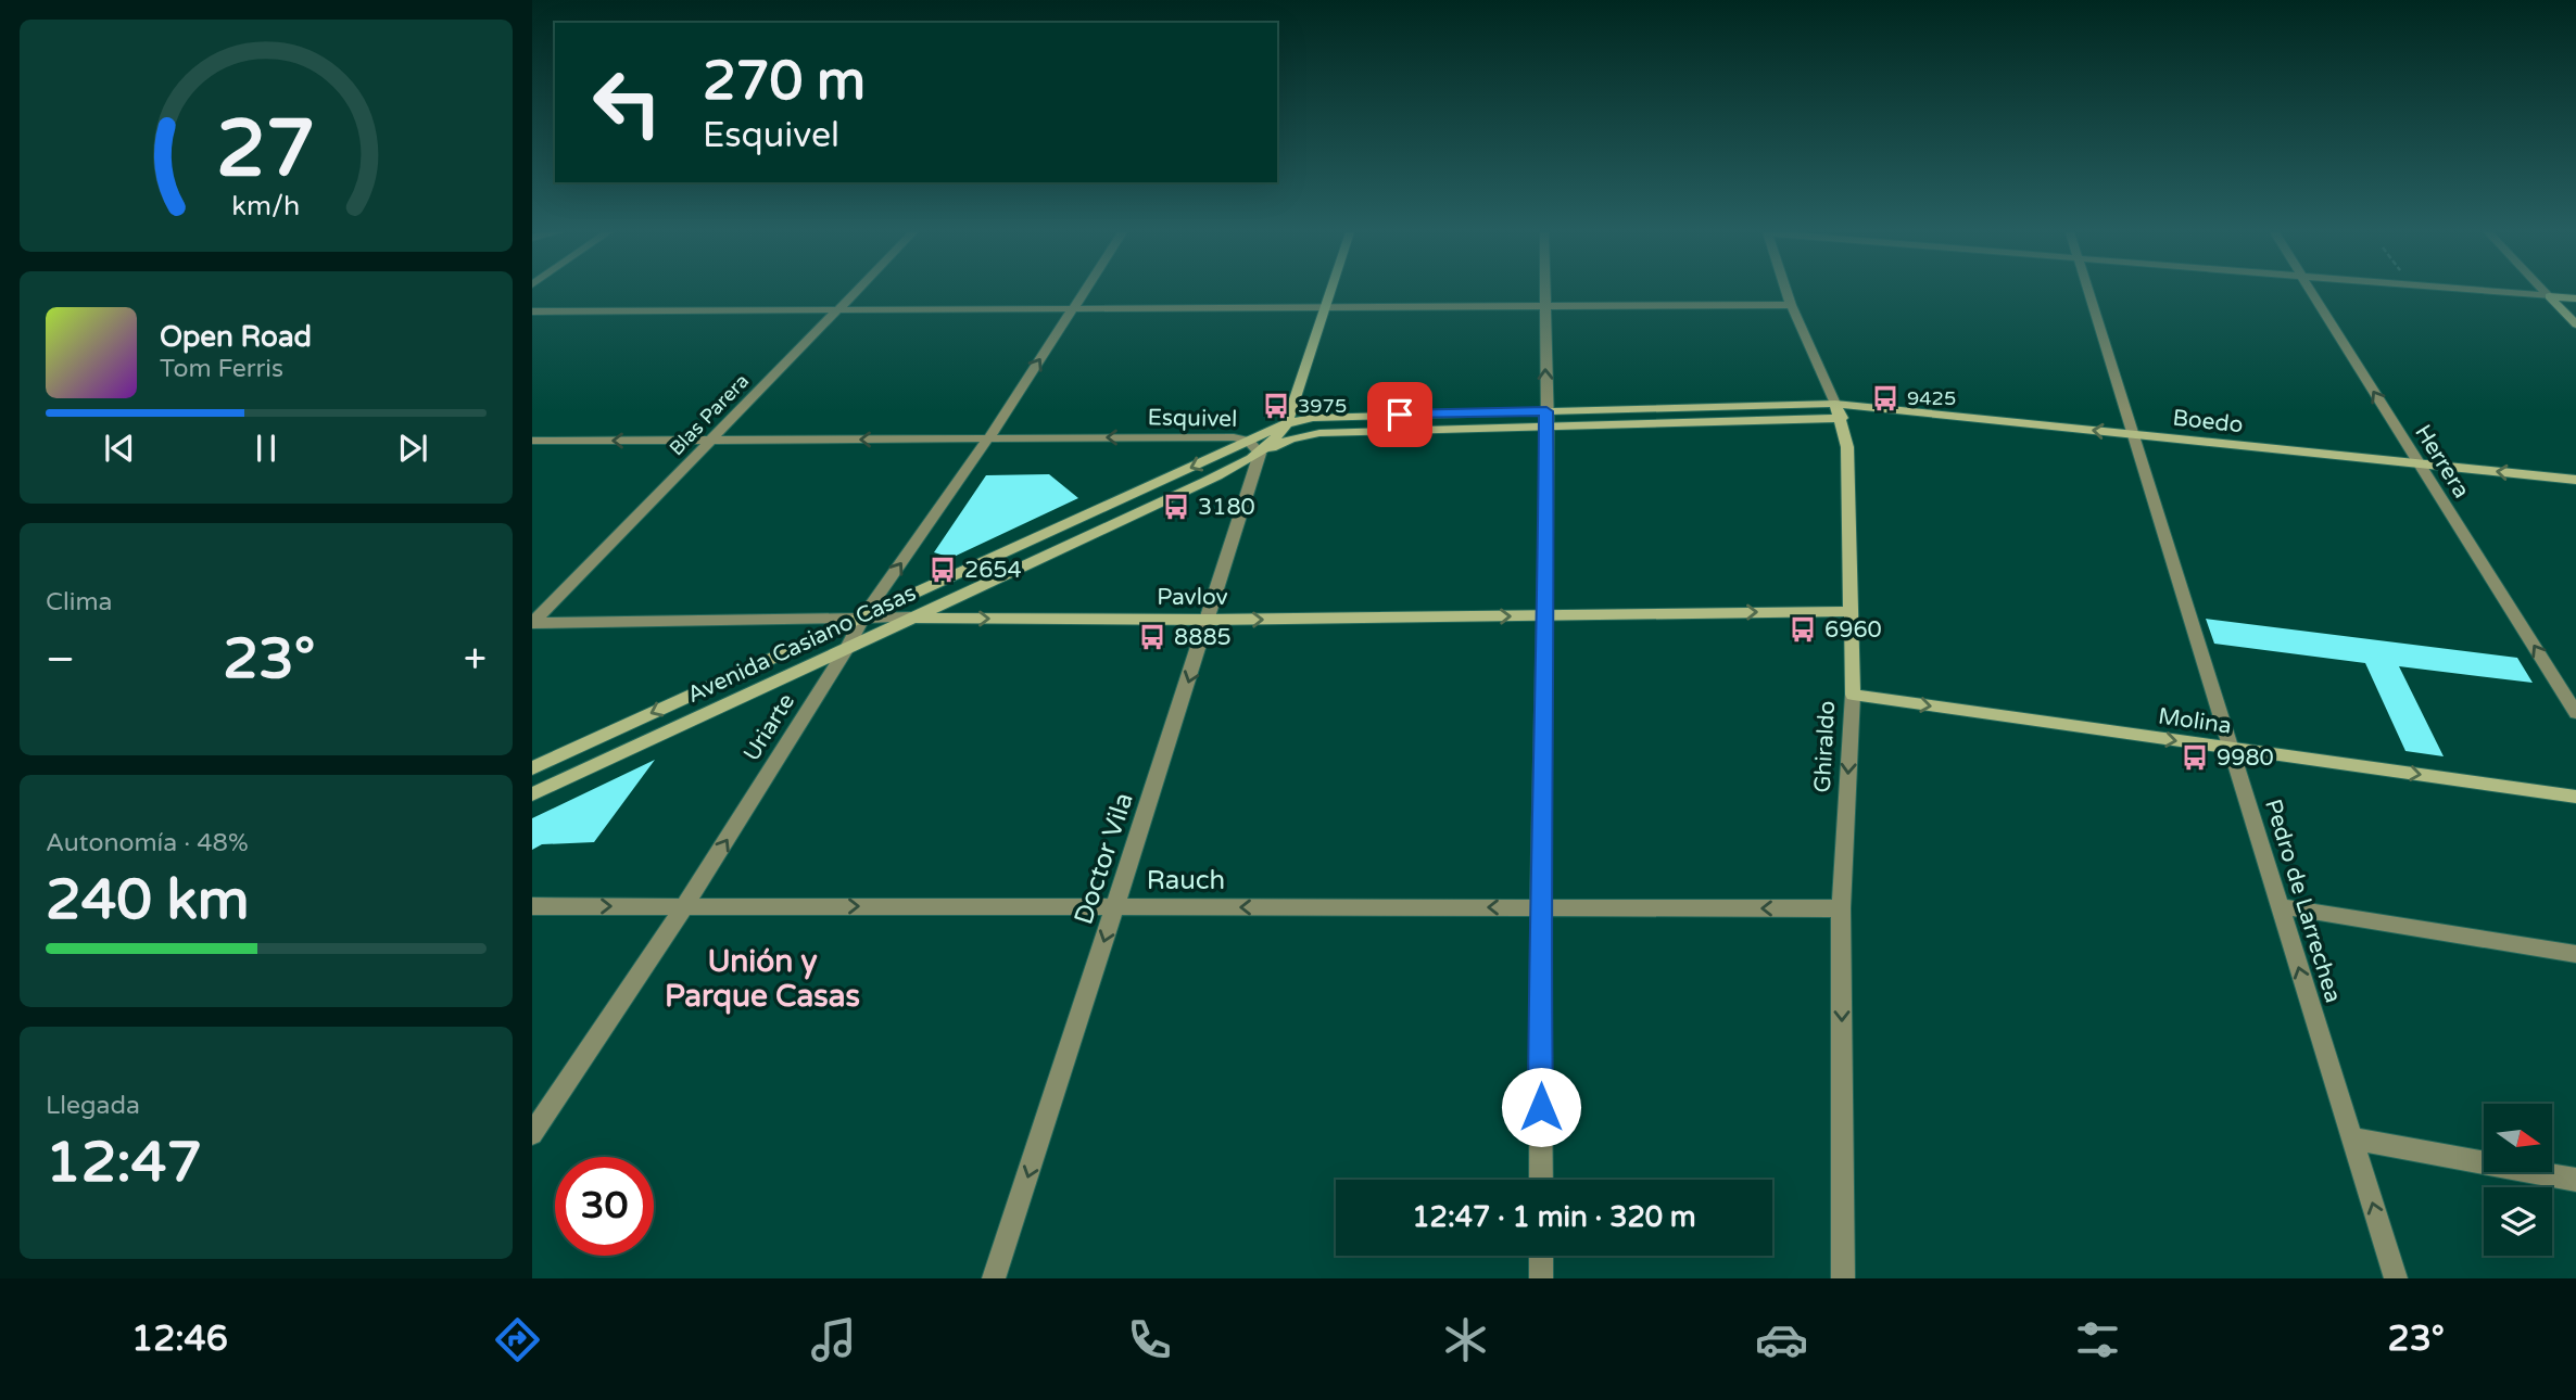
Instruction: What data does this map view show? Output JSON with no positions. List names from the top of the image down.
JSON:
{
  "streets": {
    "street": [
      "Blas Parera",
      "Esquivel",
      "Boedo",
      "Herrera",
      "Pavlov",
      "Avenida Casiano Casas",
      "Molina",
      "Uriarte",
      "Ghiraldo",
      "Doctor Vila",
      "Rauch",
      "Pedro de Larrechea"
    ]
  },
  "crossings": [
    ["Blas Parera", "Esquivel"],
    ["Blas Parera", "Pavlov"],
    ["Esquivel", "Boedo"],
    ["Esquivel", "Avenida Casiano Casas"],
    ["Esquivel", "Uriarte"],
    ["Esquivel", "Ghiraldo"],
    ["Esquivel", "Doctor Vila"],
    ["Boedo", "Herrera"],
    ["Boedo", "Ghiraldo"],
    ["Boedo", "Pedro de Larrechea"],
    ["Pavlov", "Avenida Casiano Casas"],
    ["Pavlov", "Uriarte"],
    ["Pavlov", "Ghiraldo"],
    ["Pavlov", "Doctor Vila"],
    ["Avenida Casiano Casas", "Uriarte"],
    ["Avenida Casiano Casas", "Doctor Vila"],
    ["Molina", "Ghiraldo"],
    ["Molina", "Pedro de Larrechea"],
    ["Uriarte", "Rauch"],
    ["Ghiraldo", "Rauch"],
    ["Doctor Vila", "Rauch"]
  ],
  "one_way": [
    "Boedo",
    "Herrera",
    "Pavlov",
    "Molina",
    "Uriarte",
    "Ghiraldo",
    "Doctor Vila",
    "Pedro de Larrechea"
  ],
  "districts": ["Unión y Parque Casas"],
  "places": {
    "bus stop": [
      "9425",
      "3975",
      "3180",
      "2654",
      "6960",
      "8885",
      "9980"
    ]
  },
  "north": "right",
  "page": {
    "turn": ["270 m", "Esquivel"],
    "song": ["Open Road", "Tom Ferris"],
    "tile": [
      "Clima",
      ["Autonomía · 48%", "240 km"],
      ["Llegada", "12:47"]
    ],
    "heat": ["−", "23°", "+"],
    "limit": "30",
    "trip": "12:47 · 1 min · 320 m",
    "tabs": ["12:46", "23°"],
    "gauge": ["27", "km/h"]
  }
}
